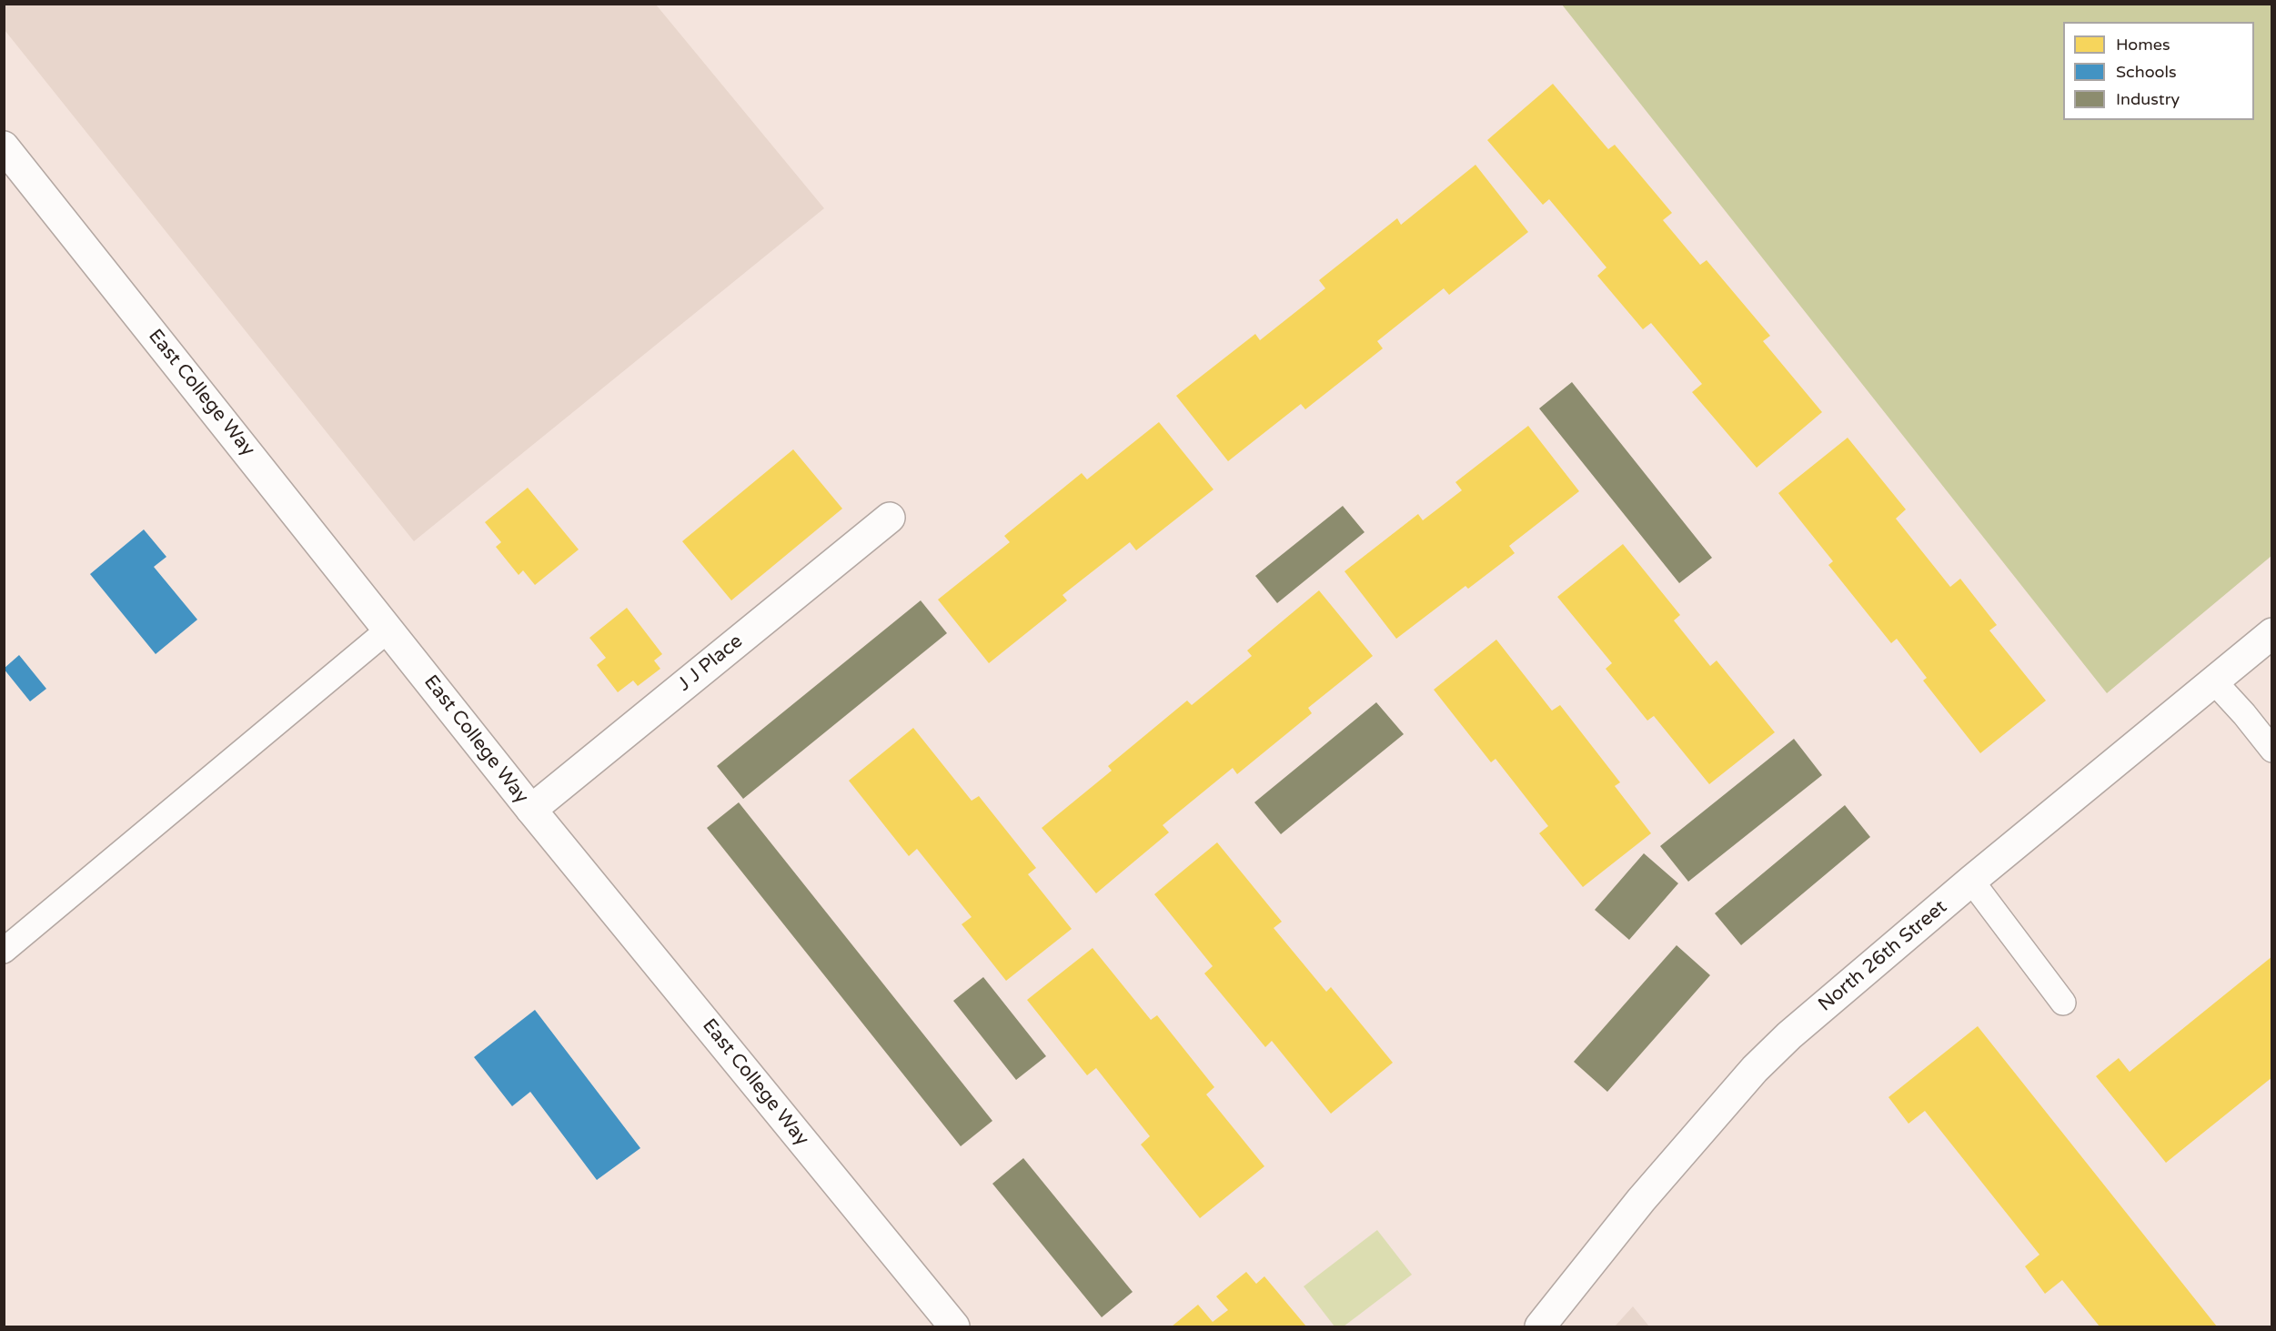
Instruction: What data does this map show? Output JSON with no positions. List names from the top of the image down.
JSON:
{
  "streets": {
    "main road": ["East College Way", "J J Place", "North 26th Street"]
  },
  "crossings": [
    ["East College Way", "J J Place"]
  ],
  "legend": ["Homes", "Schools", "Industry"]
}
